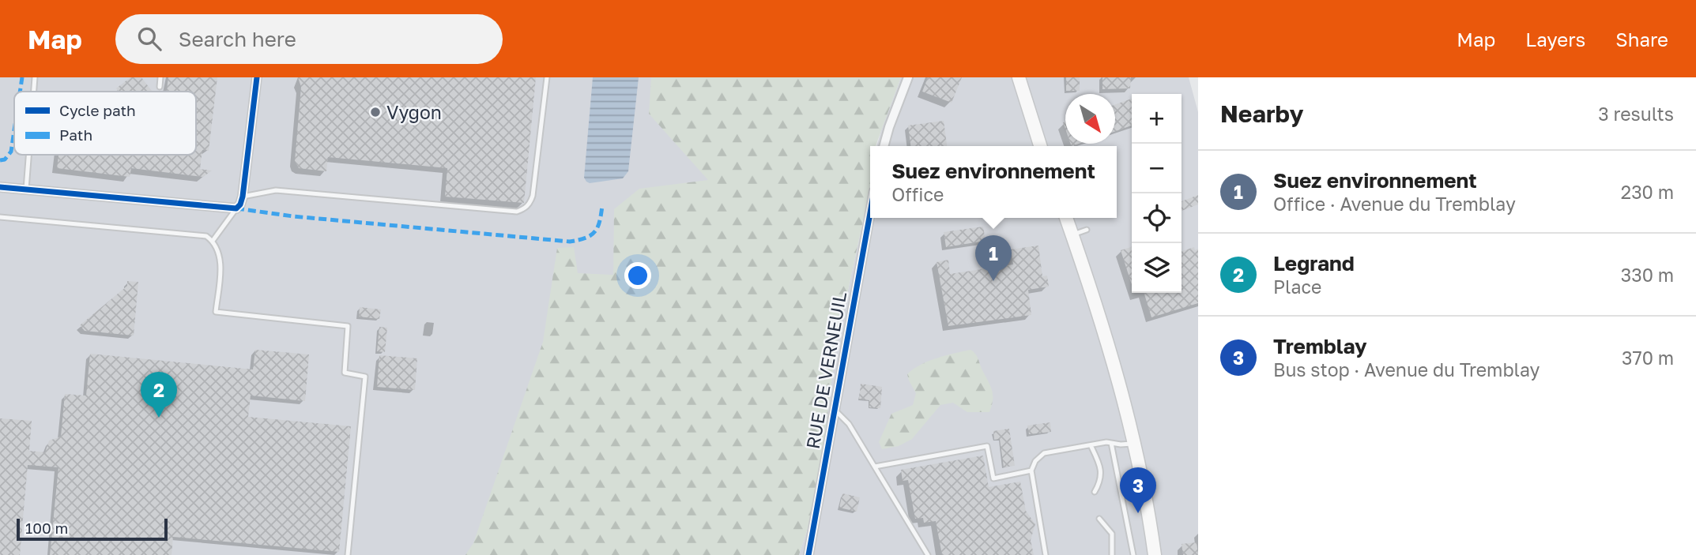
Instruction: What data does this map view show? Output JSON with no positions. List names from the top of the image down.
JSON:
{
  "streets": {
    "street": ["RUE DE VERNEUIL"]
  },
  "places": ["Vygon"],
  "legend": ["Cycle path", "Path"],
  "scale_bar": "100 m",
  "north": "bottom right",
  "page": {
    "header": "Map",
    "search": "Search here",
    "nav": ["Map", "Layers", "Share"],
    "heading": ["Nearby", "3 results"],
    "map_buttons": ["+", "−"],
    "popup": ["Suez environnement", "Office"],
    "list": [
      {
        "mark": "1",
        "name": "Suez environnement",
        "note": "Office · Avenue du Tremblay",
        "value": "230 m"
      },
      {
        "mark": "2",
        "name": "Legrand",
        "note": "Place",
        "value": "330 m"
      },
      {
        "mark": "3",
        "name": "Tremblay",
        "note": "Bus stop · Avenue du Tremblay",
        "value": "370 m"
      }
    ],
    "pins": ["1", "2", "3"],
    "scale": "100 m"
  }
}
